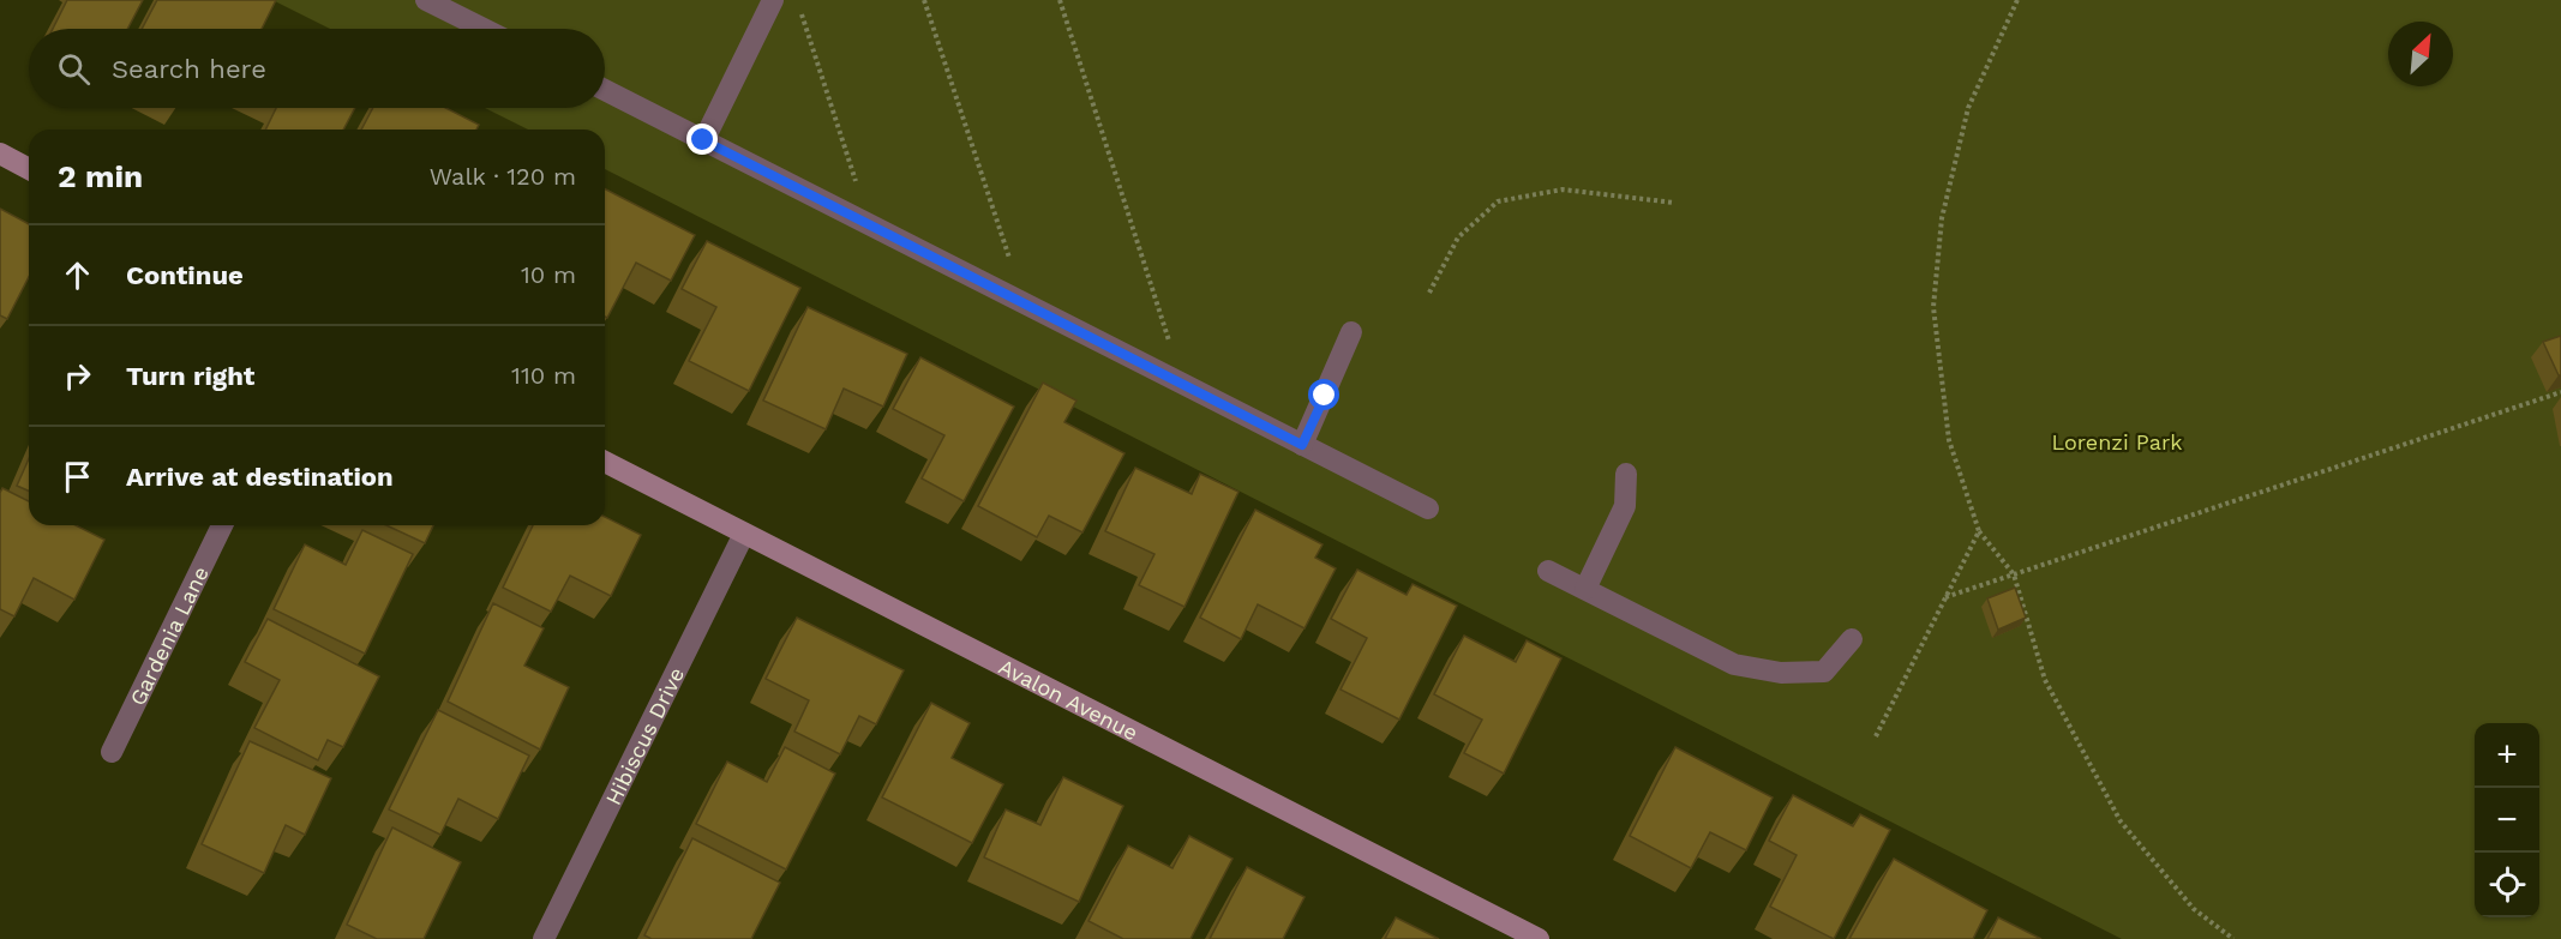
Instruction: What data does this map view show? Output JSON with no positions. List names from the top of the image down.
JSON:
{
  "streets": {
    "street": ["Gardenia Lane", "Avalon Avenue", "Hibiscus Drive"]
  },
  "crossings": [
    ["Avalon Avenue", "Hibiscus Drive"]
  ],
  "parks": ["Lorenzi Park"],
  "north": "top right",
  "page": {
    "search": "Search here",
    "heading": ["2 min", "Walk · 120 m"],
    "list": [
      ["Continue", "10 m"],
      ["Turn right", "110 m"],
      "Arrive at destination"
    ],
    "map_buttons": ["+", "−"]
  }
}
